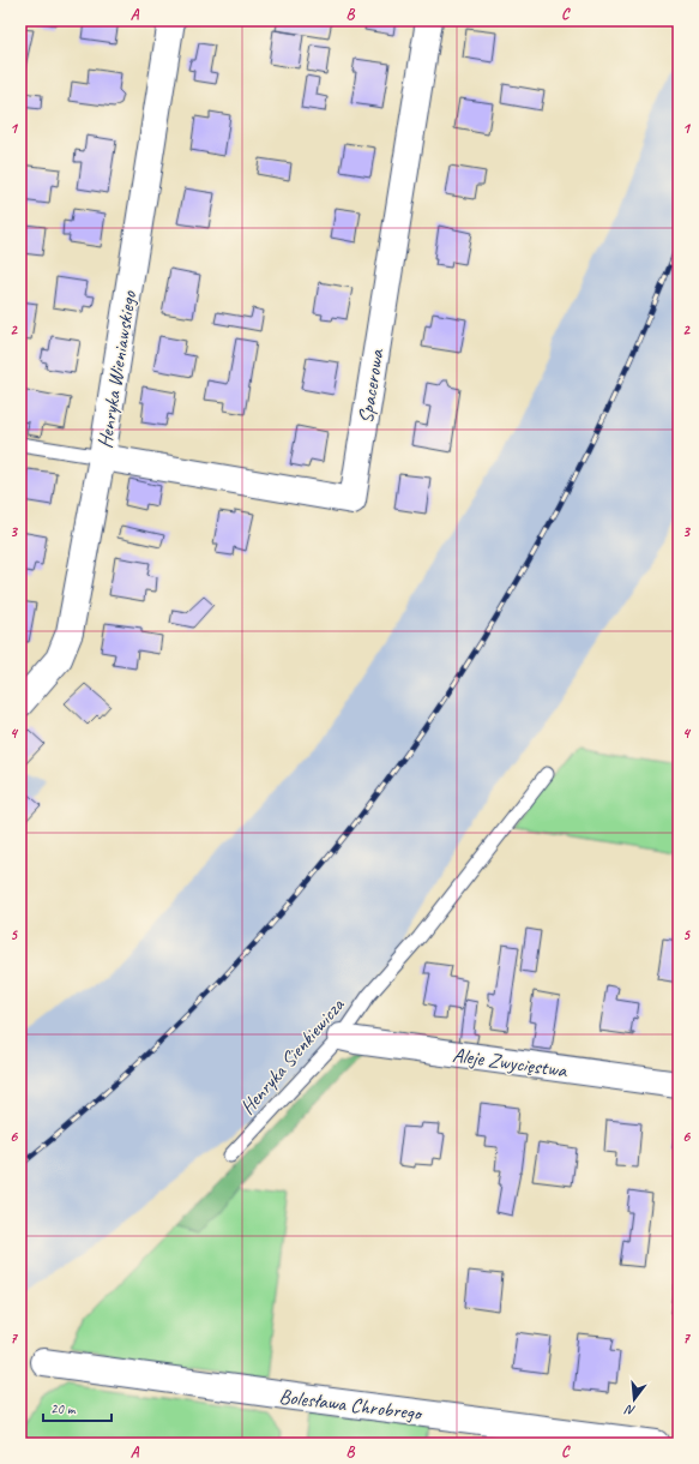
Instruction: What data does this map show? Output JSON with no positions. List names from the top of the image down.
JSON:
{
  "streets": {
    "street": [
      "Henryka Wieniawskiego",
      "Spacerowa",
      "Aleje Zwycięstwa",
      "Bolesława Chrobrego"
    ],
    "lane": ["Henryka Sienkiewicza"]
  },
  "crossings": [
    ["Henryka Wieniawskiego", "Spacerowa"],
    ["Henryka Sienkiewicza", "Aleje Zwycięstwa"]
  ],
  "scale_bar": "20 m",
  "north": "bottom",
  "grid": {
    "columns": ["A", "B", "C"],
    "rows": [
      "1",
      "2",
      "3",
      "4",
      "5",
      "6",
      "7"
    ]
  }
}
